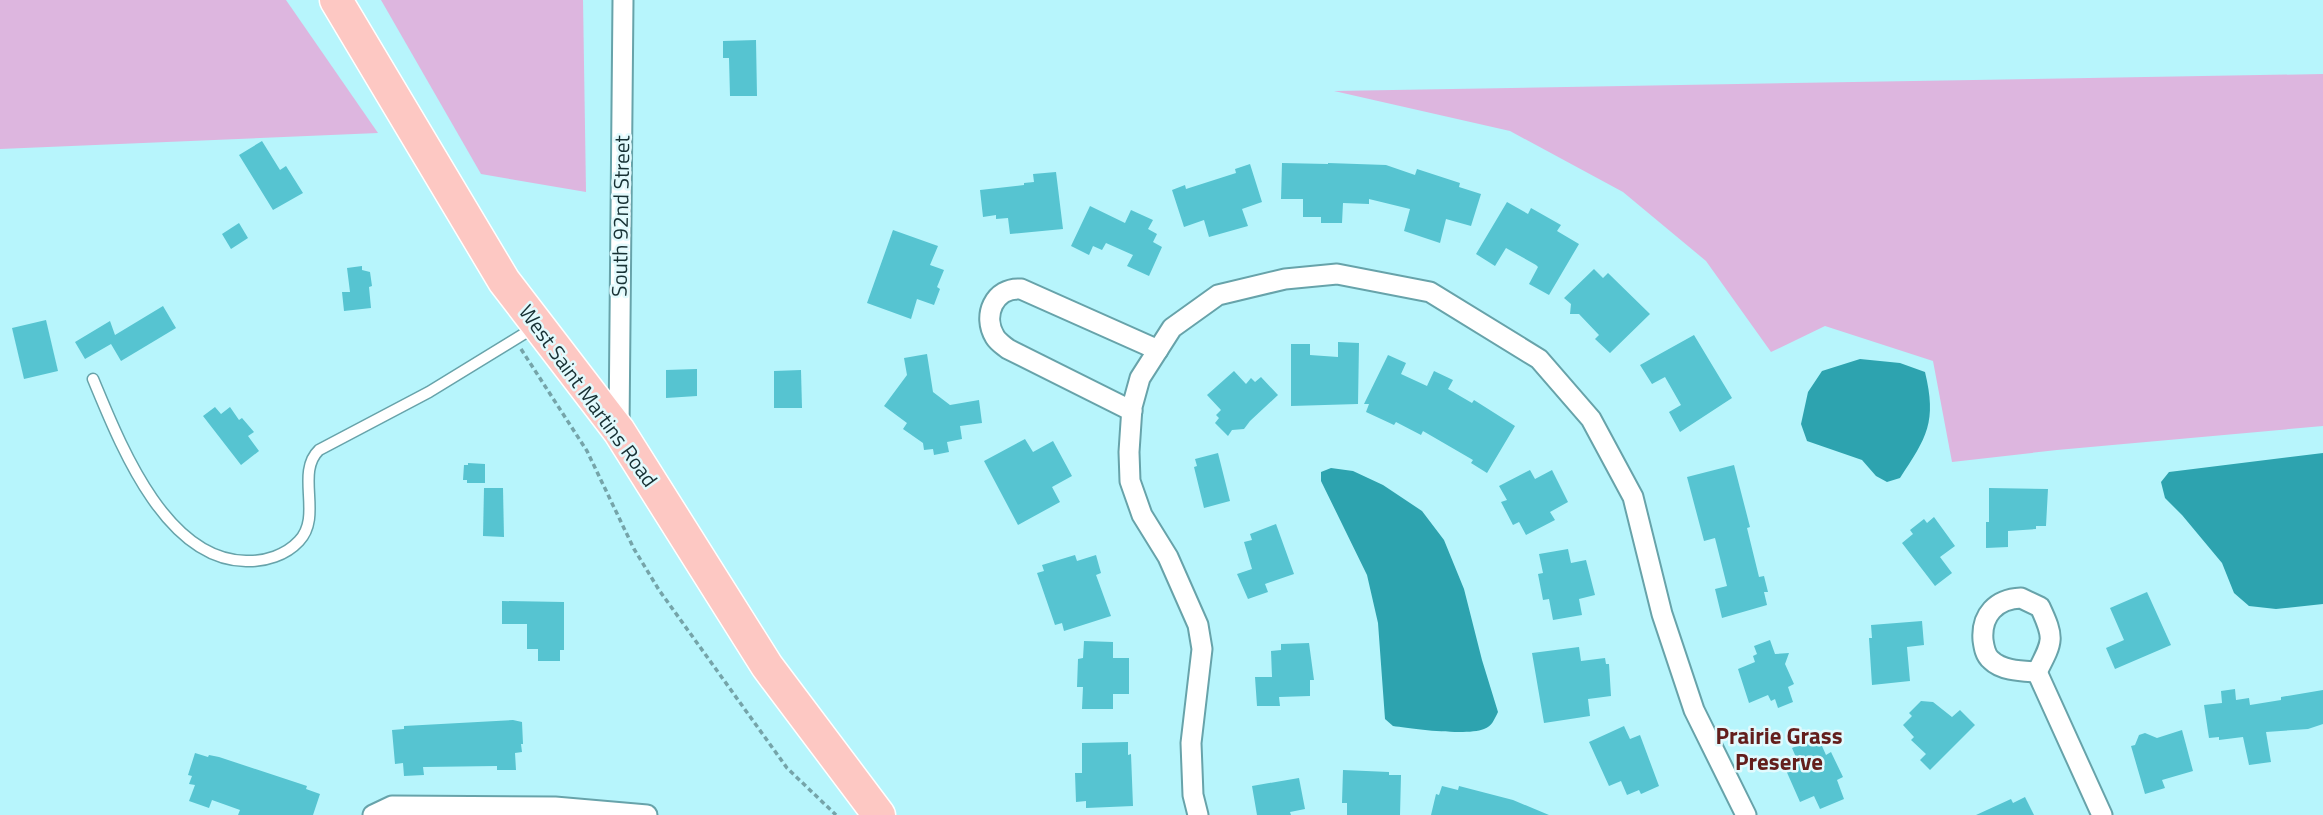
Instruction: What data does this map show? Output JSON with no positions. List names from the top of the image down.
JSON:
{
  "streets": {
    "main road": ["West Saint Martins Road"],
    "street": ["South 92nd Street"]
  },
  "crossings": [
    ["South 92nd Street", "West Saint Martins Road"]
  ],
  "districts": ["Prairie Grass Preserve"]
}
